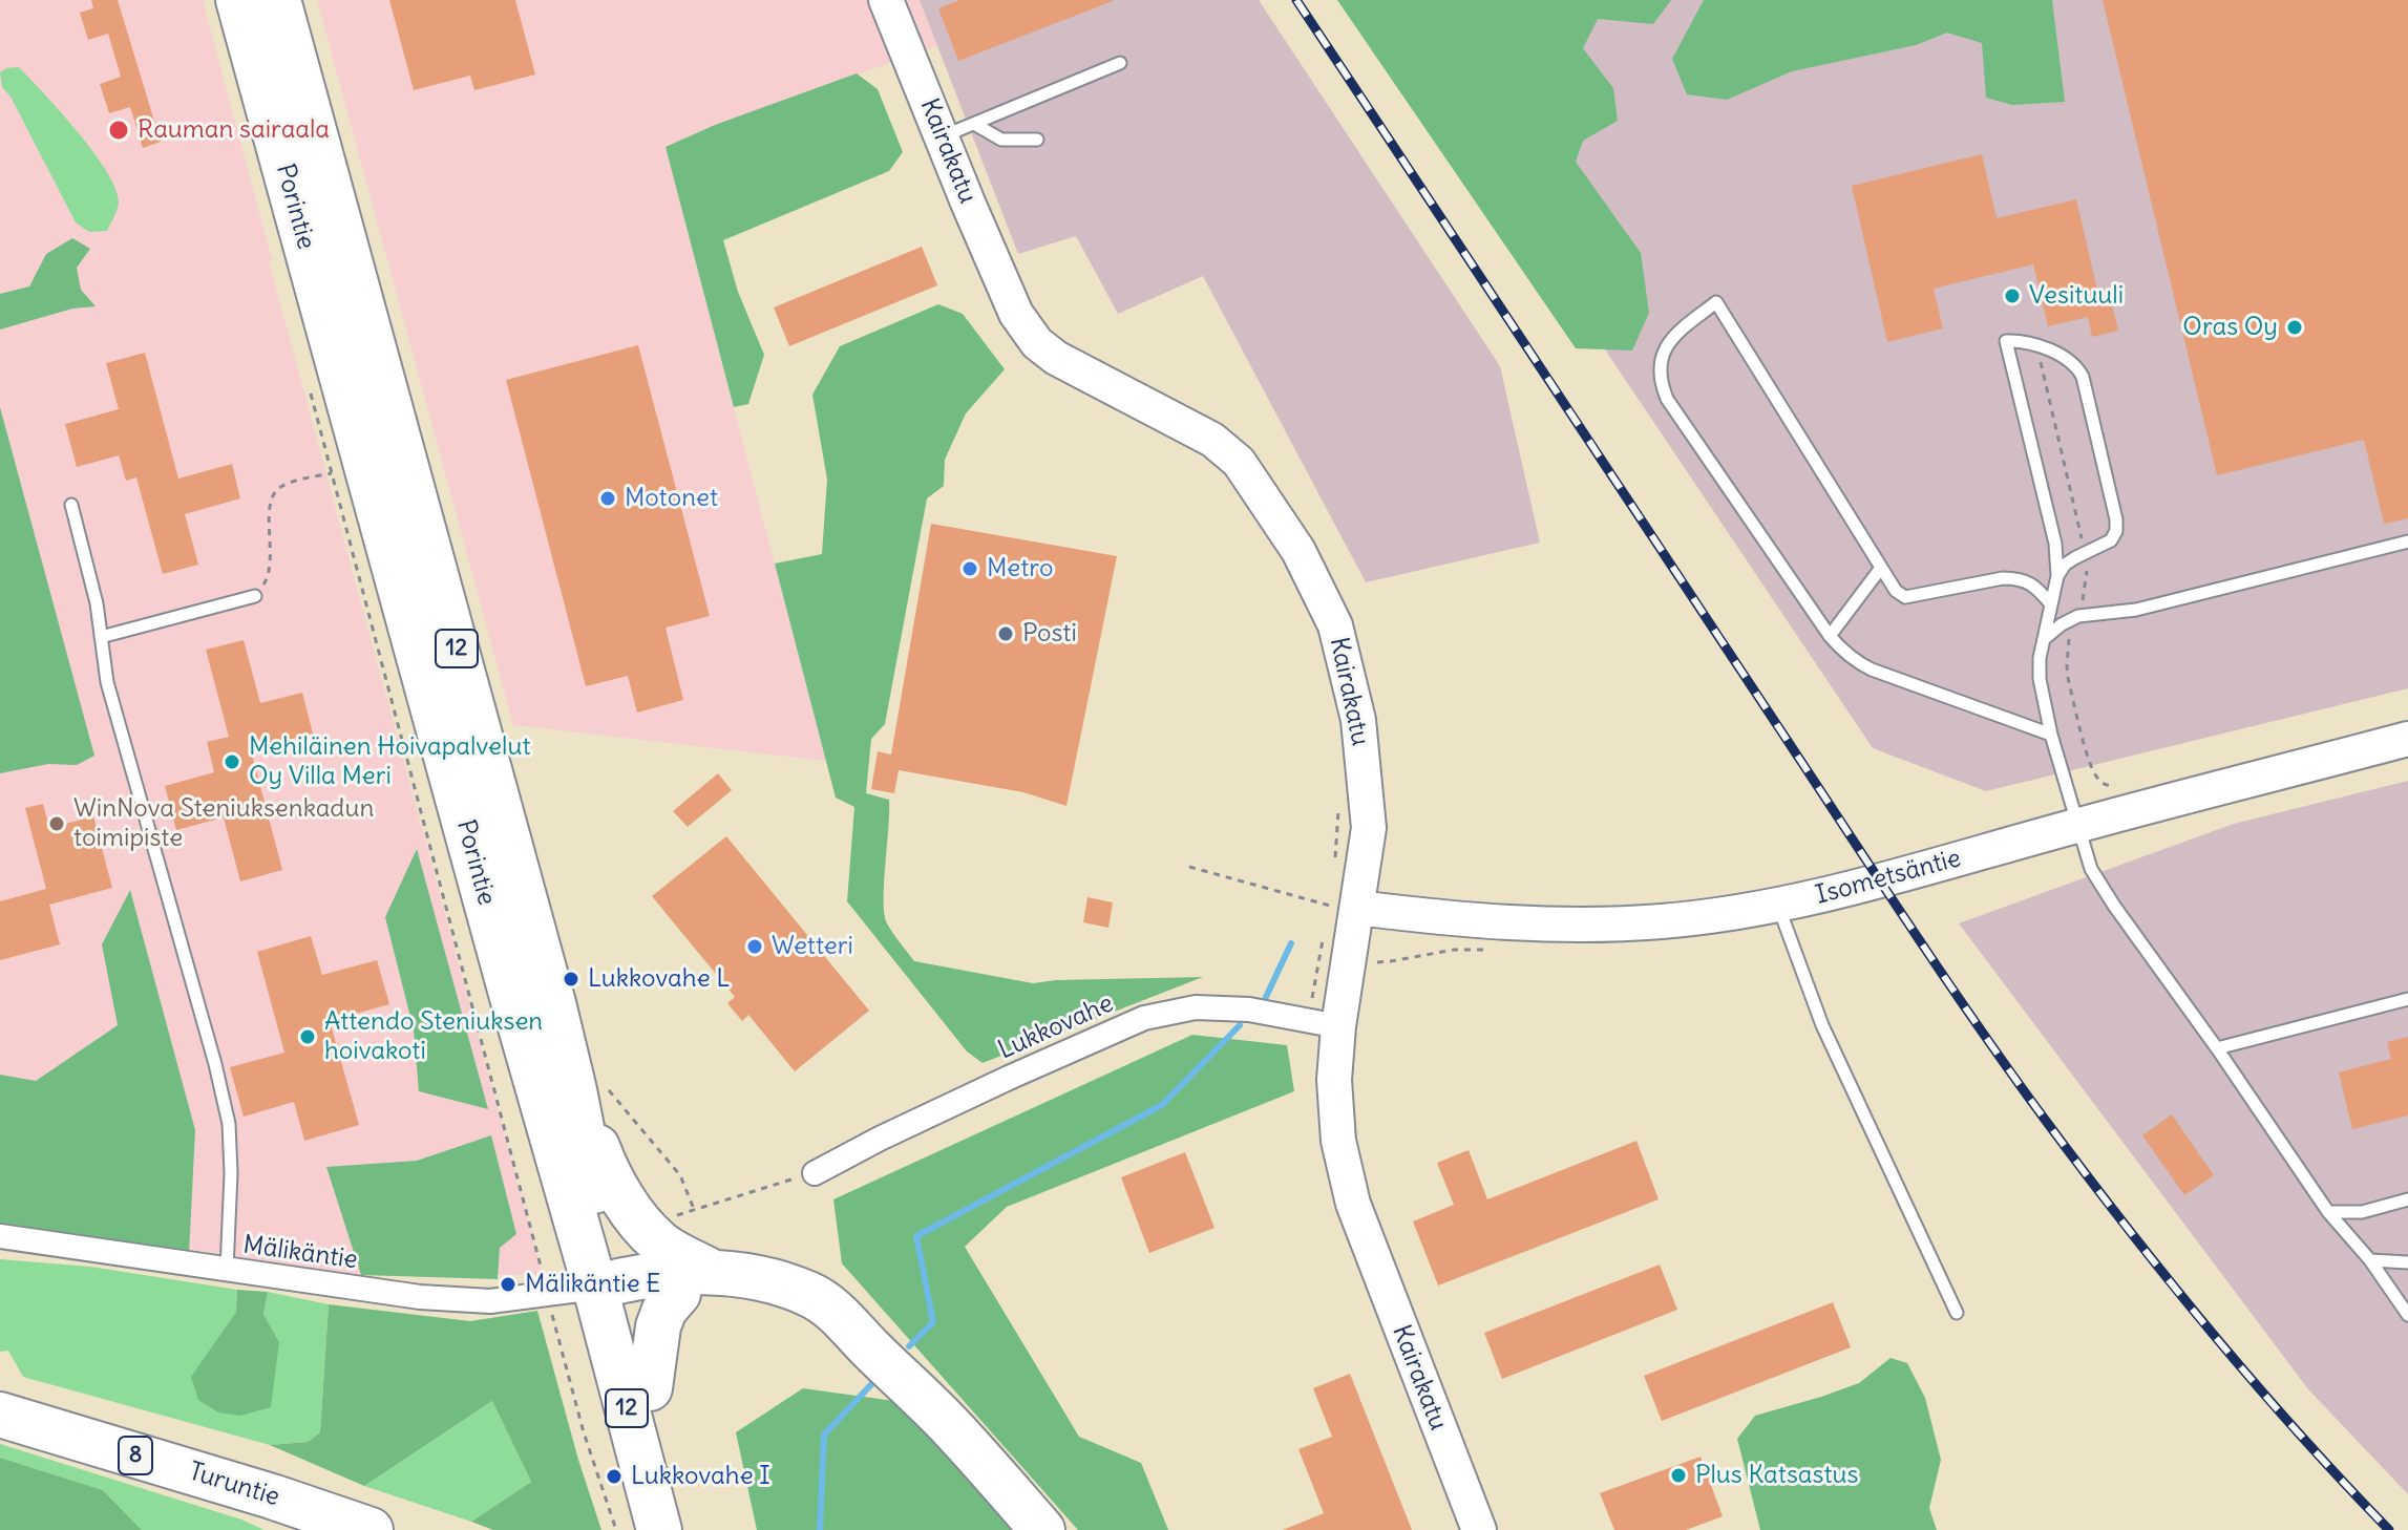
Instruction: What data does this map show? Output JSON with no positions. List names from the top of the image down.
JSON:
{
  "streets": {
    "highway": [
      "Porintie",
      "12",
      "8",
      "Turuntie"
    ],
    "main road": ["Kairakatu", "Isometsäntie"],
    "street": ["Lukkovahe", "Mälikäntie"]
  },
  "crossings": [
    ["Kairakatu", "Isometsäntie"],
    ["Kairakatu", "Lukkovahe"],
    ["Porintie", "Mälikäntie"]
  ],
  "places": [
    "Rauman sairaala",
    "Vesituuli",
    "Oras Oy",
    "Motonet",
    "Metro",
    "Posti",
    "Mehiläinen Hoivapalvelut Oy Villa Meri",
    "WinNova Steniuksenkadun toimipiste",
    "Wetteri",
    "Lukkovahe L",
    "Attendo Steniuksen hoivakoti",
    "Mälikäntie E",
    "Plus Katsastus",
    "Lukkovahe I"
  ]
}
